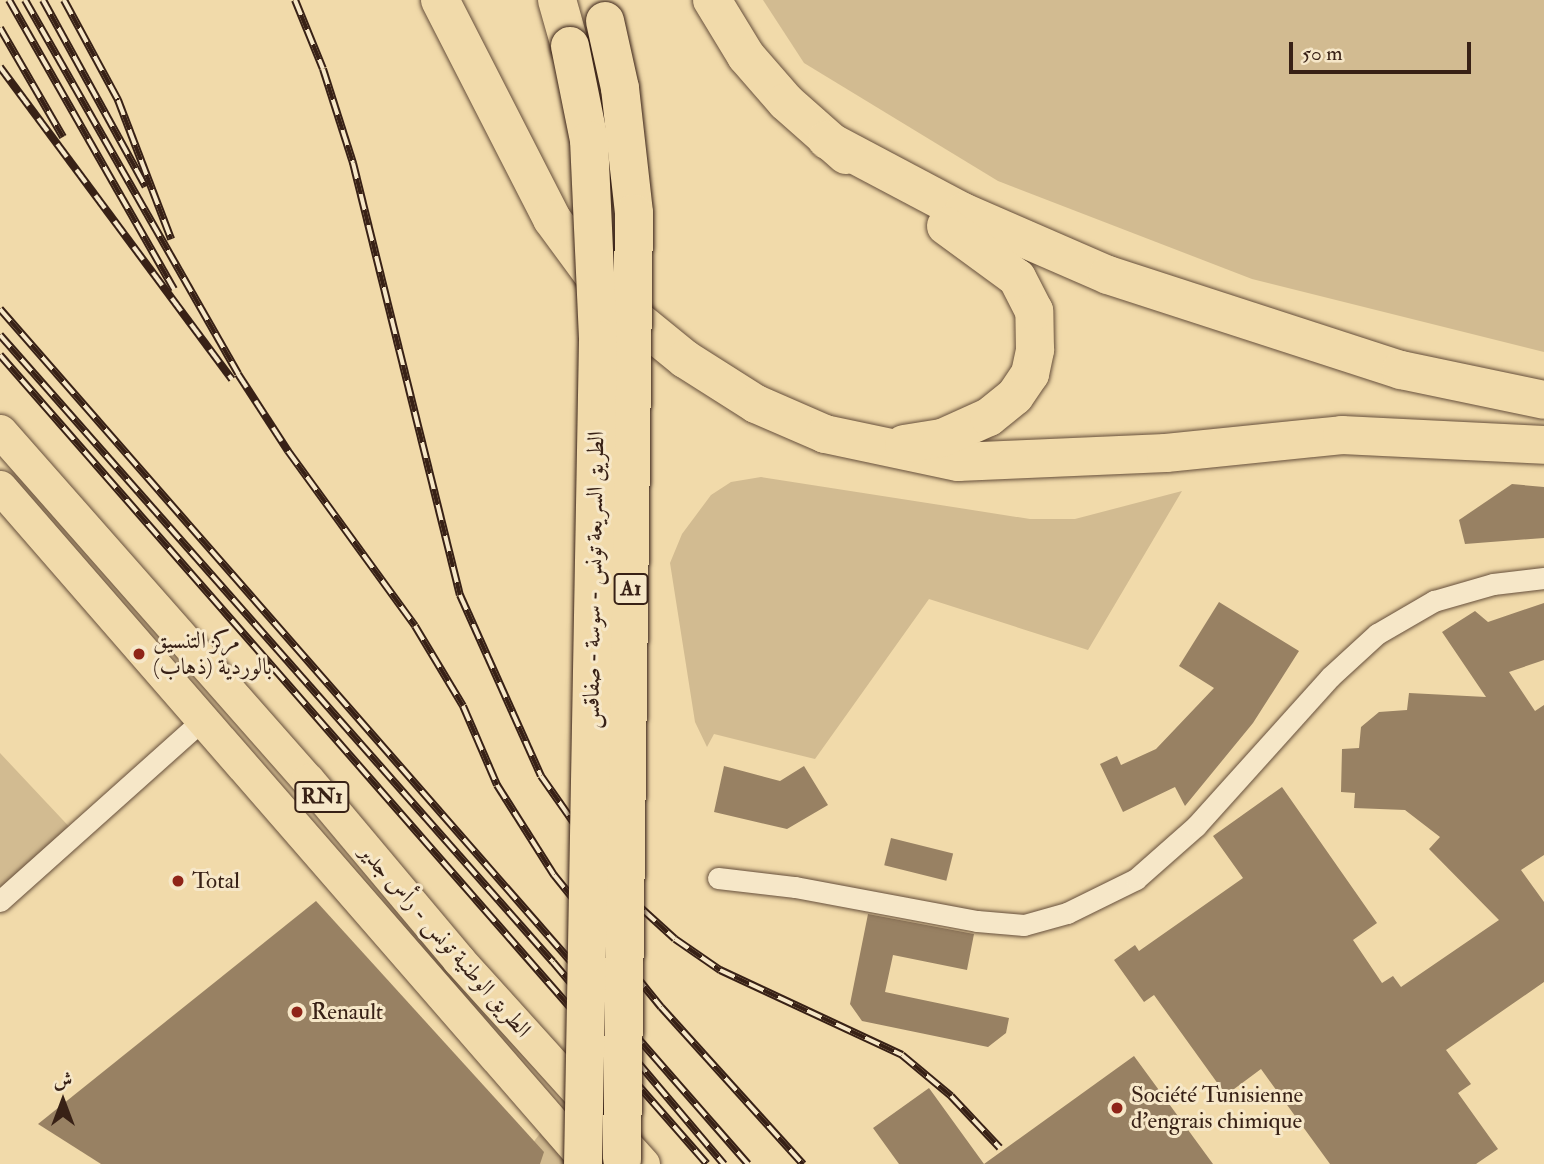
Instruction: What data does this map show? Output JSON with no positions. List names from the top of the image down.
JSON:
{
  "streets": {
    "highway": ["الطريق السريعة تونس - سوسة - صفاقس", "A1"],
    "main road": ["RN1", "الطريق الوطنية تونس - رأس جدير"]
  },
  "places": [
    "مركز التنسيق بالوردية (ذهاب)",
    "Total",
    "Renault",
    "Société Tunisienne d'engrais chimique"
  ],
  "scale_bar": "50 m",
  "north": "top"
}
